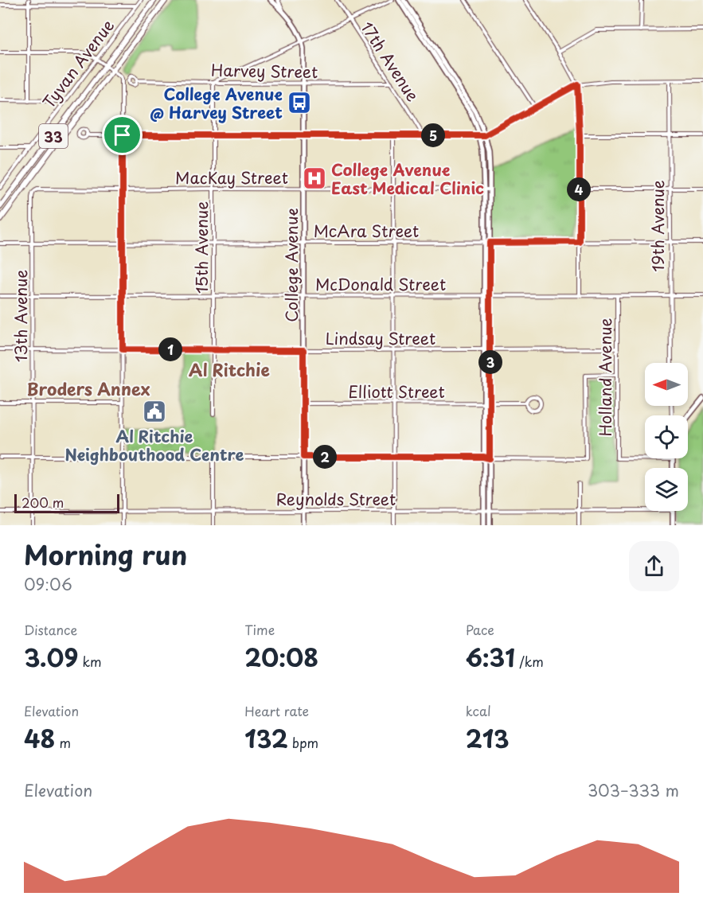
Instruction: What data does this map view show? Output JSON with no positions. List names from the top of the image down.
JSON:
{
  "streets": {
    "main road": ["33"],
    "street": [
      "17th Avenue",
      "Tyvan Avenue",
      "Harvey Street",
      "MacKay Street",
      "19th Avenue",
      "McAra Street",
      "15th Avenue",
      "College Avenue",
      "McDonald Street",
      "13th Avenue",
      "Lindsay Street",
      "Holland Avenue",
      "Elliott Street",
      "Reynolds Street"
    ]
  },
  "crossings": [
    ["17th Avenue", "Harvey Street"],
    ["Harvey Street", "15th Avenue"],
    ["Harvey Street", "College Avenue"],
    ["MacKay Street", "15th Avenue"],
    ["MacKay Street", "College Avenue"],
    ["MacKay Street", "13th Avenue"],
    ["19th Avenue", "McAra Street"],
    ["19th Avenue", "McDonald Street"],
    ["McAra Street", "15th Avenue"],
    ["McAra Street", "College Avenue"],
    ["McAra Street", "13th Avenue"],
    ["15th Avenue", "McDonald Street"],
    ["15th Avenue", "Lindsay Street"],
    ["College Avenue", "McDonald Street"],
    ["College Avenue", "Lindsay Street"],
    ["College Avenue", "Elliott Street"],
    ["College Avenue", "Reynolds Street"],
    ["McDonald Street", "13th Avenue"],
    ["McDonald Street", "Holland Avenue"],
    ["13th Avenue", "Lindsay Street"],
    ["13th Avenue", "Reynolds Street"],
    ["Lindsay Street", "Holland Avenue"]
  ],
  "districts": ["Al Ritchie", "Broders Annex"],
  "places": {
    "bus stop": ["College Avenue @ Harvey Street"],
    "hospital": ["College Avenue East Medical Clinic"],
    "public building": ["Al Ritchie Neighbouthood Centre"]
  },
  "scale_bar": "200 m",
  "north": "left",
  "page": {
    "pins": [
      "5",
      "4",
      "1",
      "3",
      "2"
    ],
    "scale": "200 m",
    "heading": ["Morning run", "09:06"],
    "stats": [
      ["Distance", "3.09 km"],
      ["Time", "20:08"],
      ["Pace", "6:31 /km"],
      ["Elevation", "48 m"],
      ["Heart rate", "132 bpm"],
      ["kcal", "213"]
    ],
    "chart": ["Elevation", "303–333 m"]
  }
}
